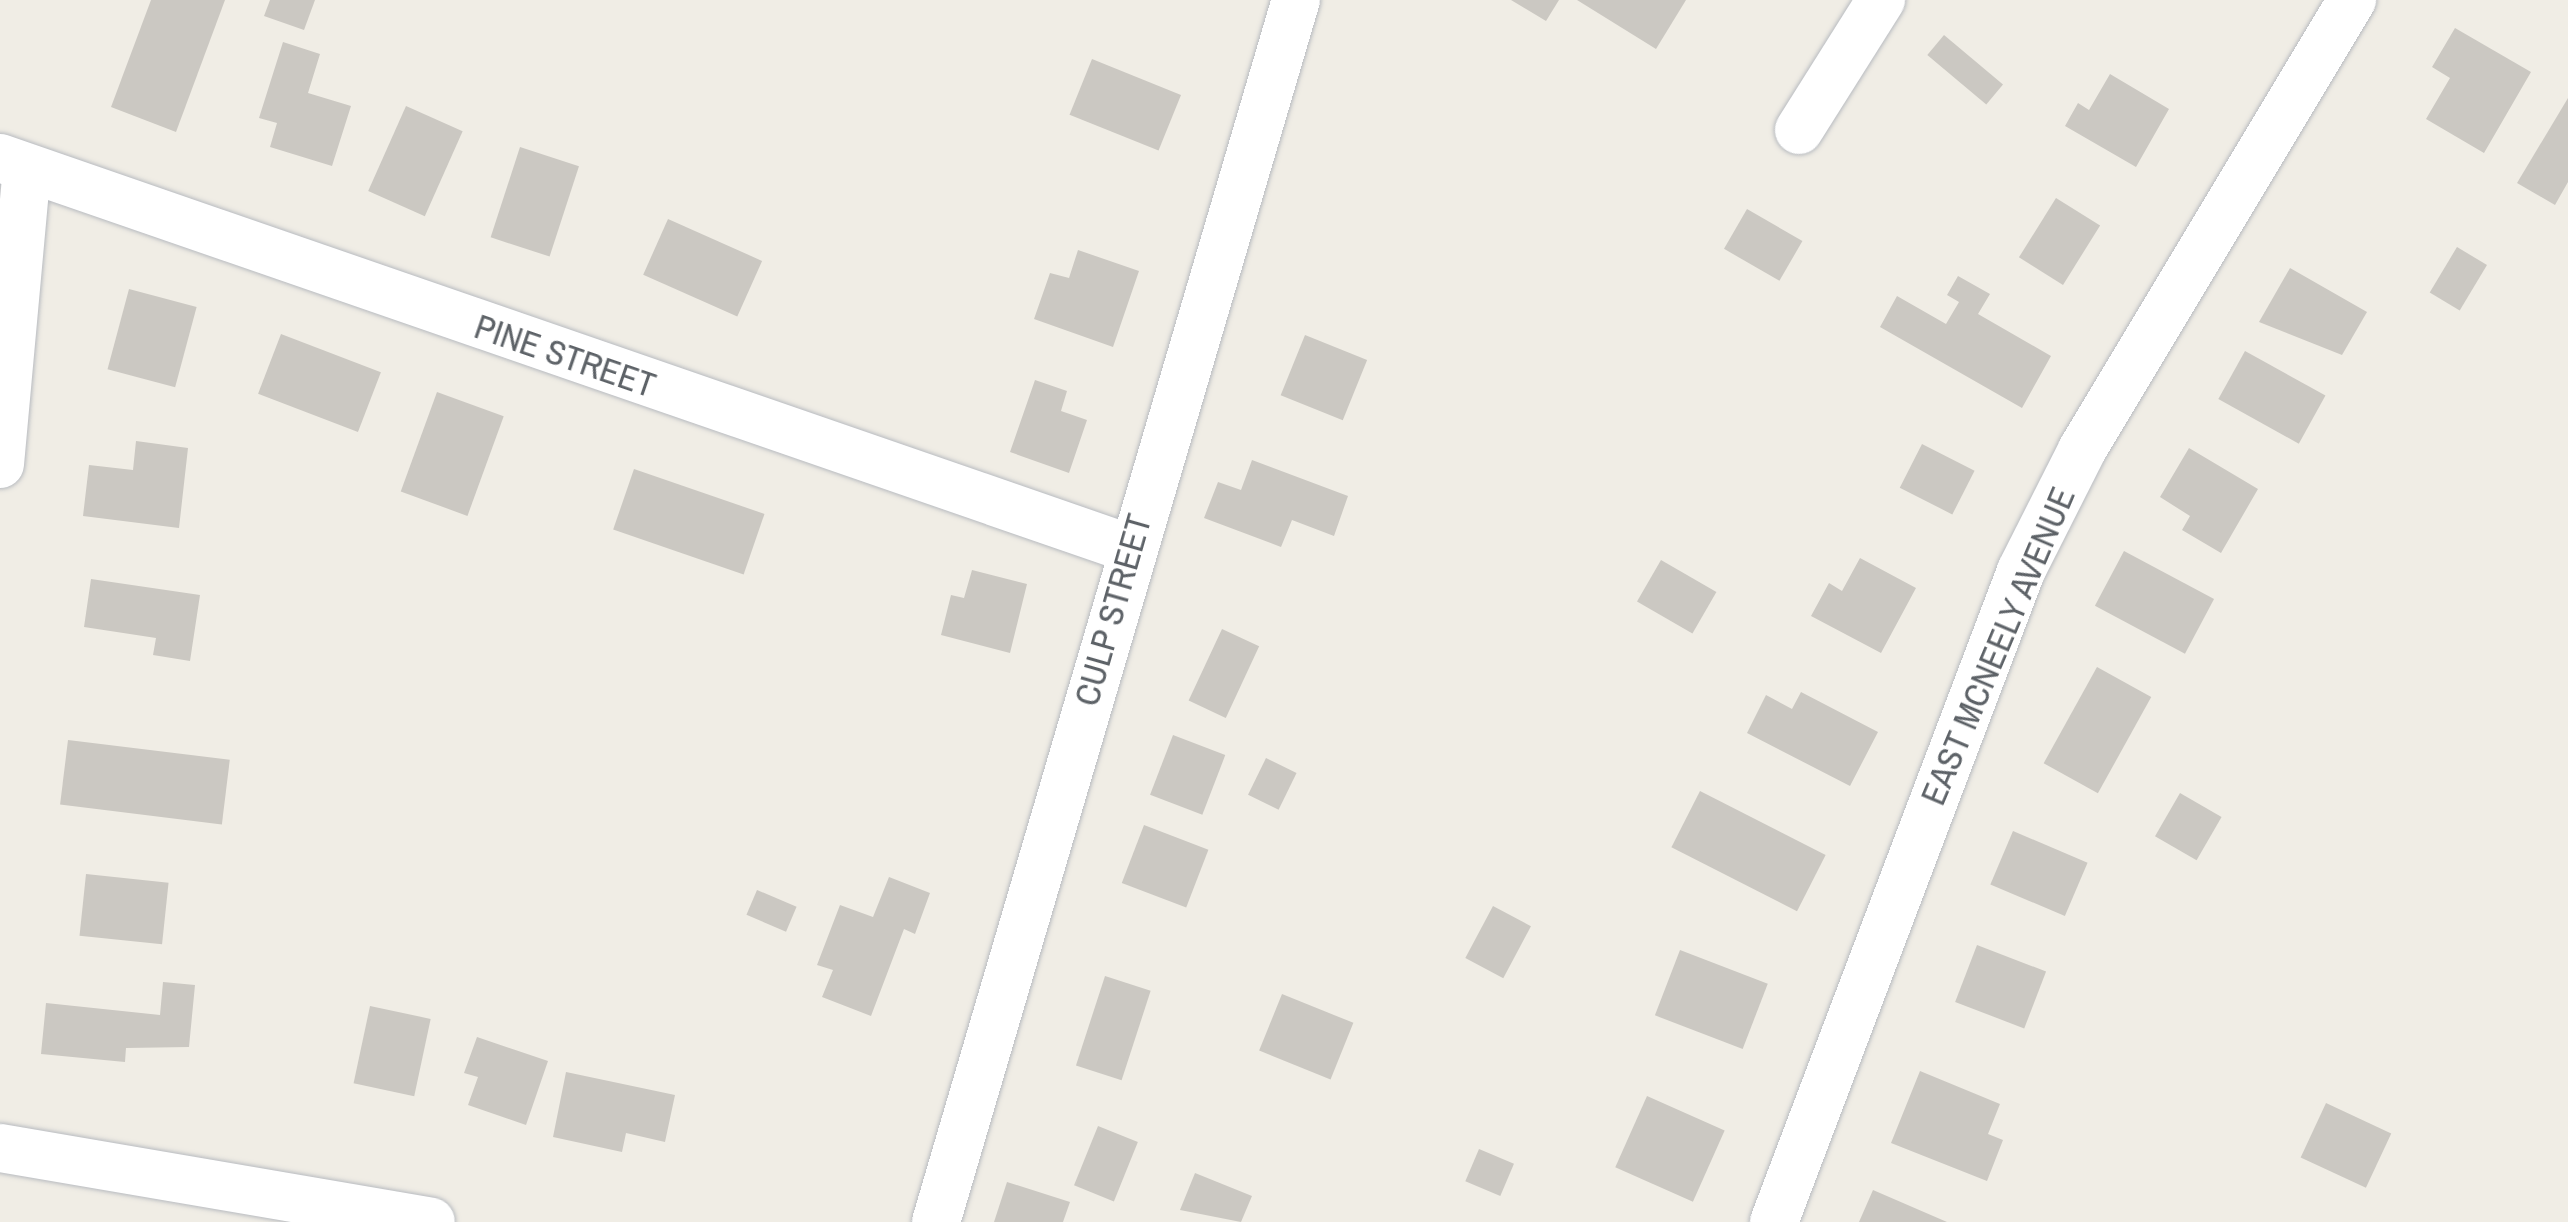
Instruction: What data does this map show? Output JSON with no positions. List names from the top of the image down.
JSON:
{
  "streets": {
    "street": ["PINE STREET", "CULP STREET", "EAST MCNEELY AVENUE"]
  },
  "crossings": [
    ["PINE STREET", "CULP STREET"]
  ]
}
